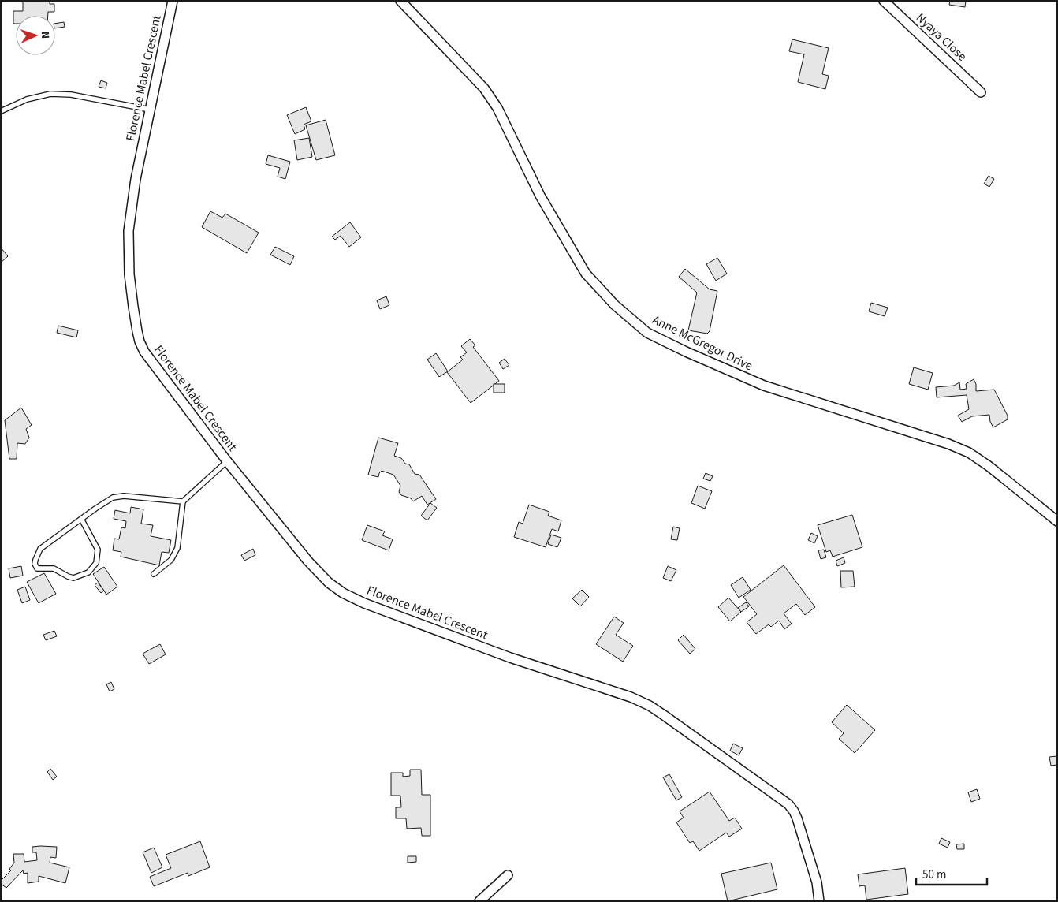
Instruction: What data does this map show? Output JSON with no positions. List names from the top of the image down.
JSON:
{
  "streets": {
    "street": ["Nyaya Close", "Florence Mabel Crescent", "Anne McGregor Drive"]
  },
  "scale_bar": "50 m",
  "north": "right"
}
